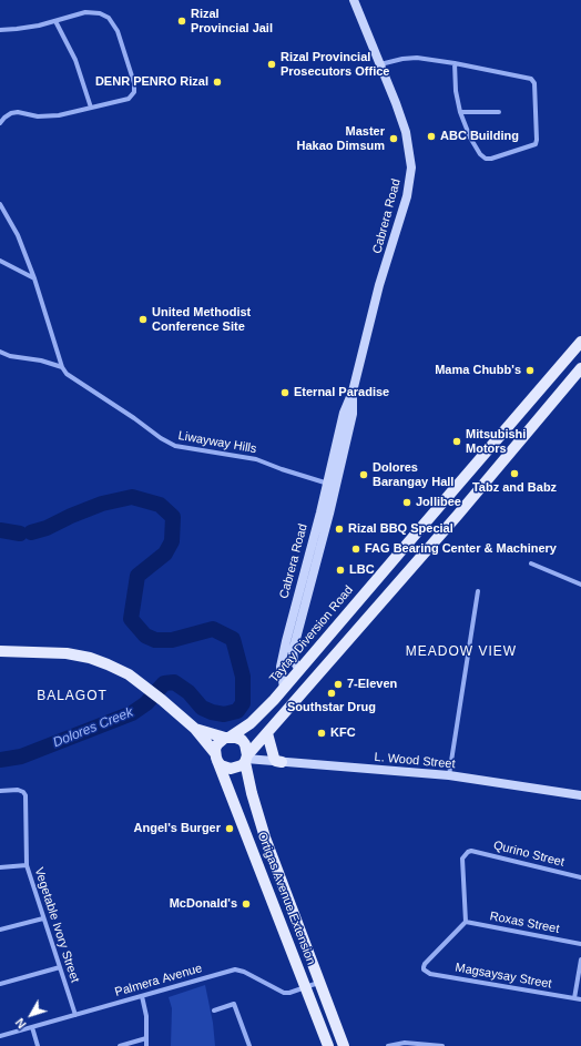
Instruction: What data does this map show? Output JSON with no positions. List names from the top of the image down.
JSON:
{
  "streets": {
    "main road": [
      "Cabrera Road",
      "Taytay Diversion Road",
      "L. Wood Street",
      "Ortigas Avenue Extension"
    ],
    "street": [
      "Liwayway Hills",
      "Qurino Street",
      "Roxas Street",
      "Vegetable Ivory Street",
      "Magsaysay Street",
      "Palmera Avenue"
    ]
  },
  "crossings": [
    ["Cabrera Road", "Liwayway Hills"],
    ["Cabrera Road", "Taytay Diversion Road"],
    ["Taytay Diversion Road", "L. Wood Street"],
    ["Taytay Diversion Road", "Ortigas Avenue Extension"],
    ["L. Wood Street", "Ortigas Avenue Extension"],
    ["Qurino Street", "Roxas Street"],
    ["Qurino Street", "Magsaysay Street"],
    ["Ortigas Avenue Extension", "Palmera Avenue"],
    ["Roxas Street", "Magsaysay Street"],
    ["Vegetable Ivory Street", "Palmera Avenue"]
  ],
  "districts": ["MEADOW VIEW", "BALAGOT"],
  "water": ["Dolores Creek"],
  "places": [
    "Rizal Provincial Jail",
    "Rizal Provincial Prosecutors Office",
    "DENR PENRO Rizal",
    "ABC Building",
    "Master Hakao Dimsum",
    "United Methodist Conference Site",
    "Mama Chubb's",
    "Eternal Paradise",
    "Mitsubishi Motors",
    "Tabz and Babz",
    "Dolores Barangay Hall",
    "Jollibee",
    "Rizal BBQ Special",
    "FAG Bearing Center & Machinery",
    "LBC",
    "7-Eleven",
    "Southstar Drug",
    "KFC",
    "Angel's Burger",
    "McDonald's"
  ],
  "north": "bottom left"
}
